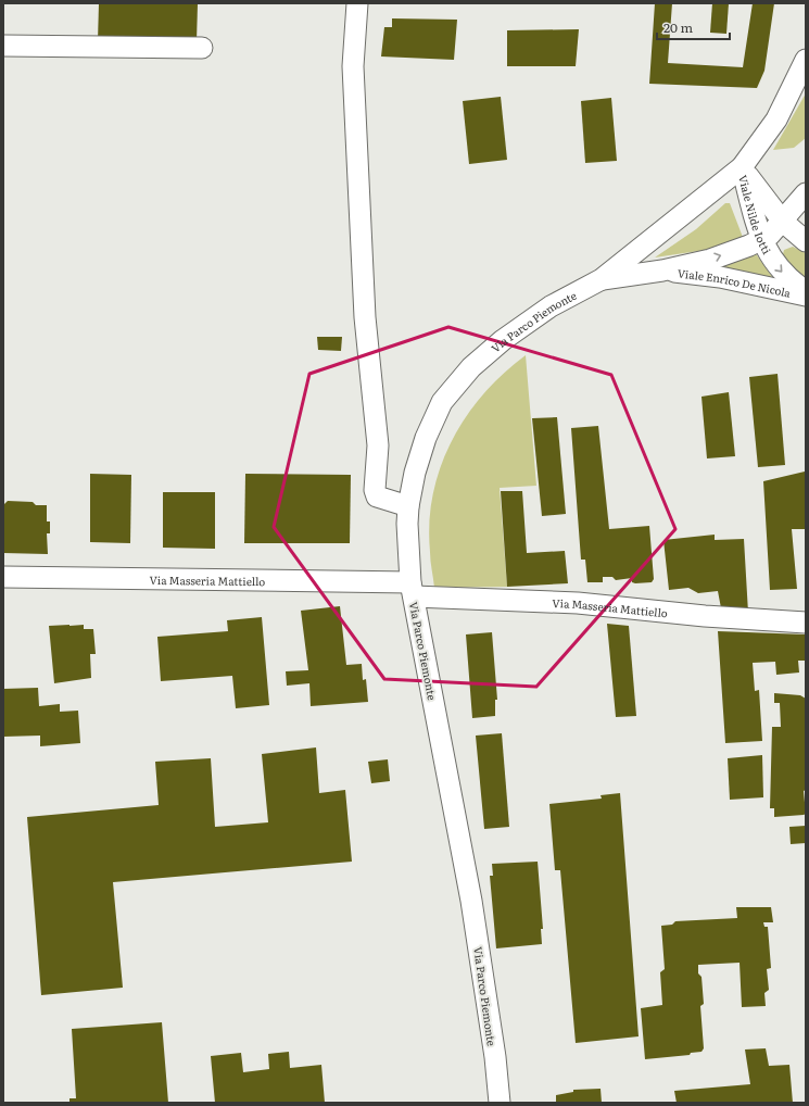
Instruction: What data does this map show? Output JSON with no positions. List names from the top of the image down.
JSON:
{
  "streets": {
    "street": [
      "Viale Nilde Iotti",
      "Viale Enrico De Nicola",
      "Via Parco Piemonte",
      "Via Masseria Mattiello"
    ]
  },
  "crossings": [
    ["Viale Nilde Iotti", "Viale Enrico De Nicola"],
    ["Viale Enrico De Nicola", "Via Parco Piemonte"],
    ["Via Parco Piemonte", "Via Masseria Mattiello"]
  ],
  "scale_bar": "20 m"
}
